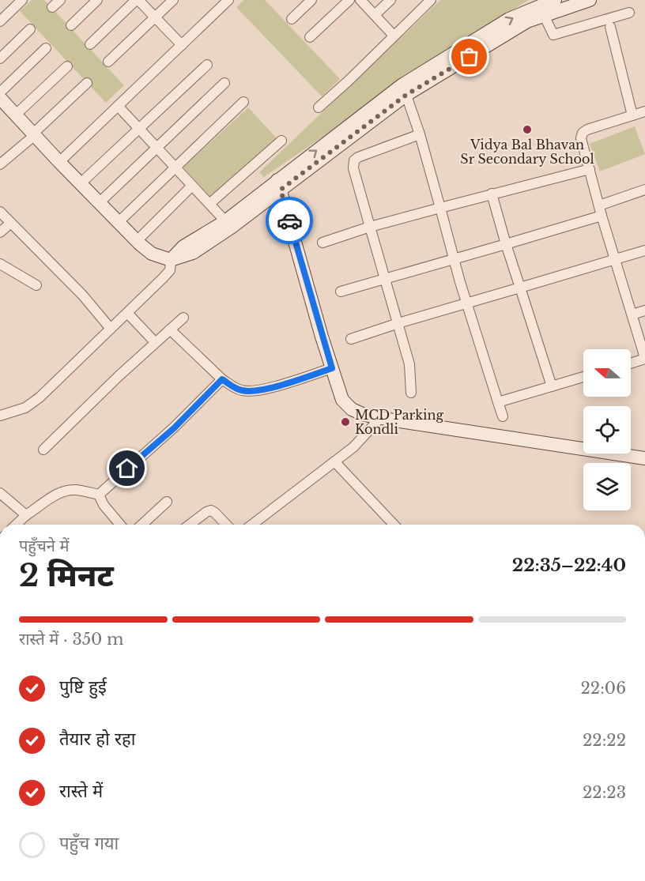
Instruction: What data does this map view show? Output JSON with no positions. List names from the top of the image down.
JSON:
{
  "places": ["Vidya Bal Bhavan Sr Secondary School", "MCD Parking Kondli"],
  "north": "left",
  "page": {
    "heading": ["2 मिनट", "पहुँचने में", "22:35–22:40"],
    "bar": "रास्ते में · 350 m",
    "list": [
      ["पुष्टि हुई", "22:06"],
      ["तैयार हो रहा", "22:22"],
      ["रास्ते में", "22:23"],
      "पहुँच गया"
    ]
  }
}
